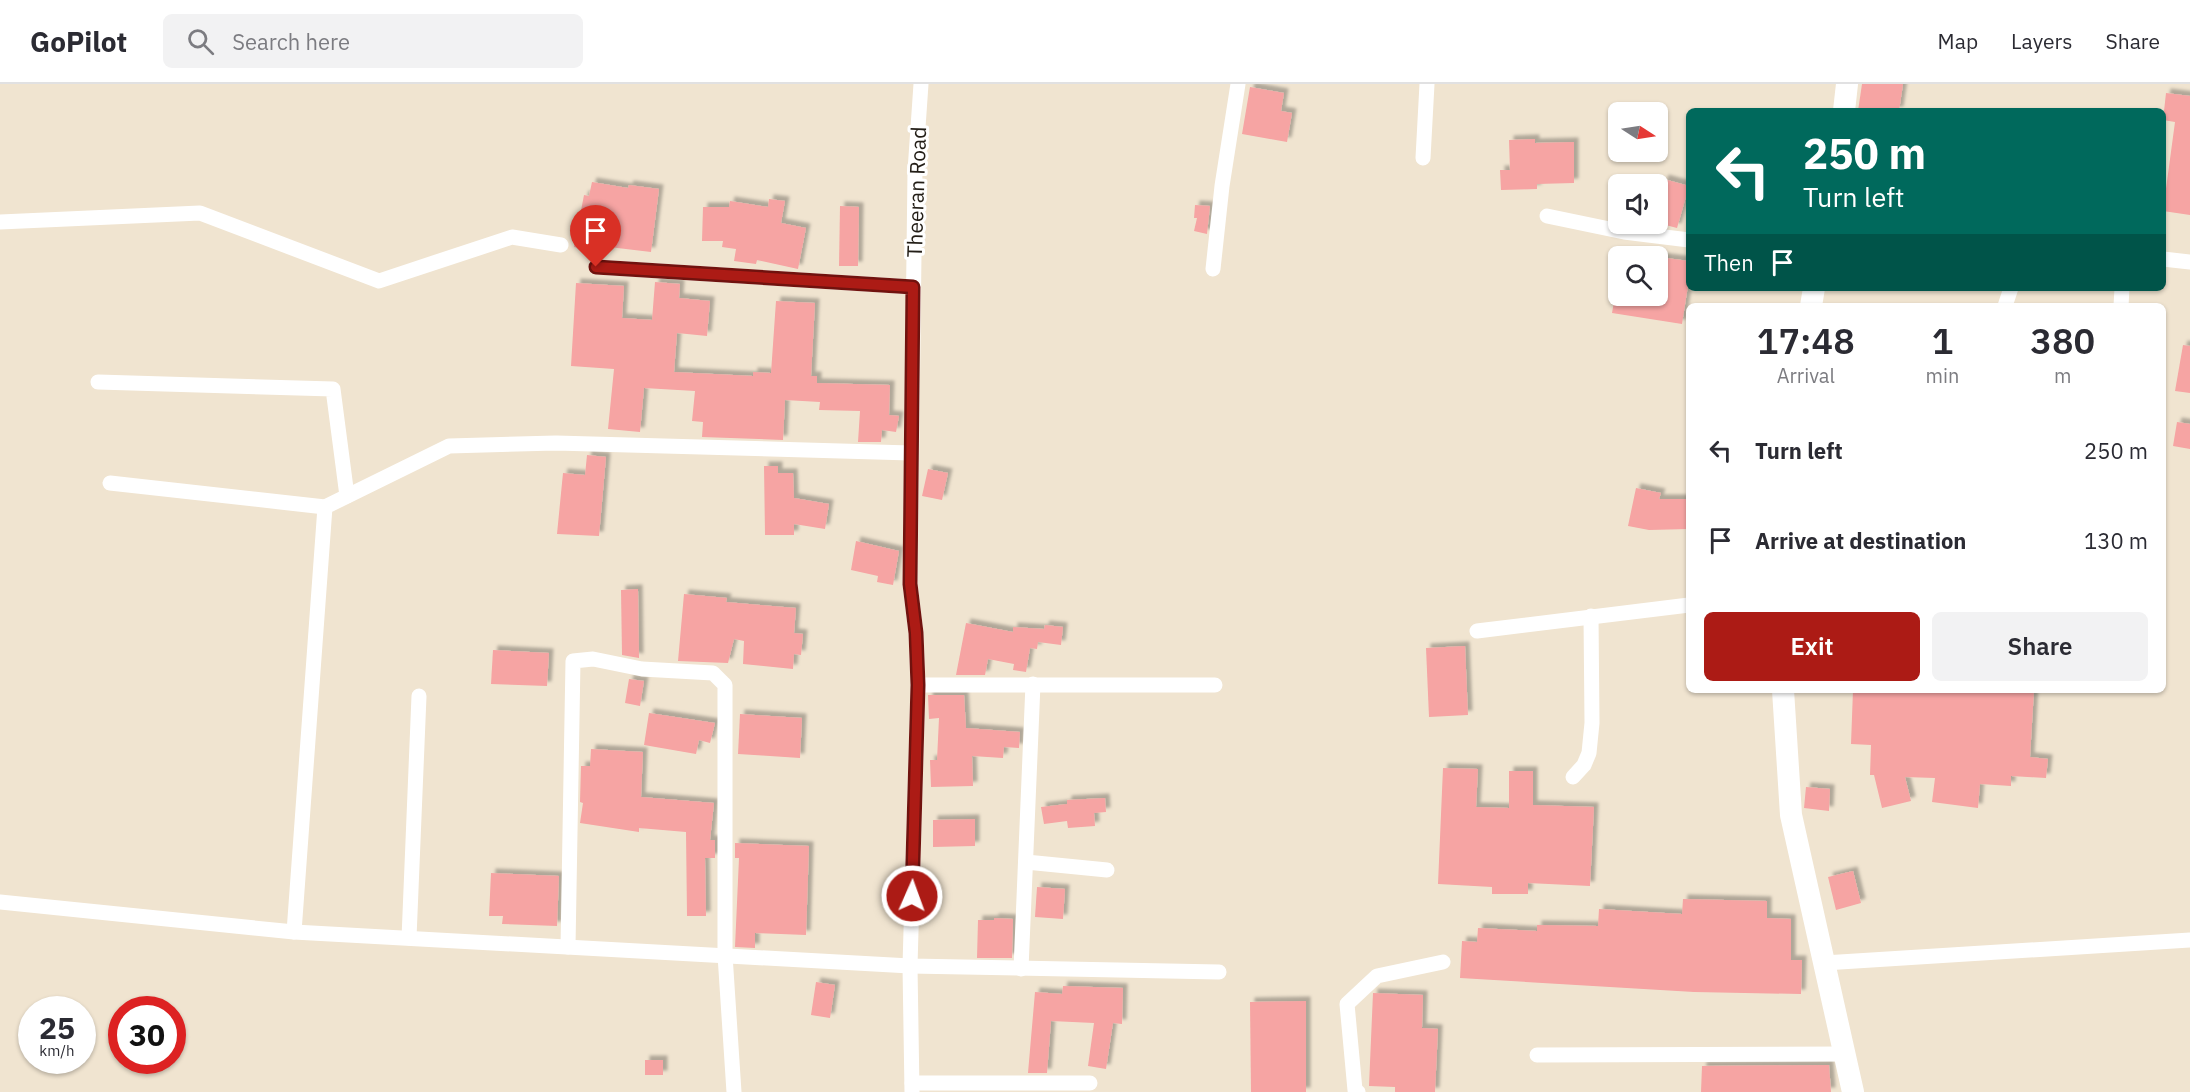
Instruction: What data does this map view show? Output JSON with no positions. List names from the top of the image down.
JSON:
{
  "streets": {
    "street": ["Theeran Road"]
  },
  "north": "right",
  "page": {
    "header": "GoPilot",
    "search": "Search here",
    "nav": ["Map", "Layers", "Share"],
    "turn": ["250 m", "Turn left"],
    "then": "Then",
    "eta": [
      "17:48",
      "Arrival",
      "1",
      "min",
      "380",
      "m"
    ],
    "list": [
      {
        "name": "Turn left",
        "value": "250 m"
      },
      {
        "name": "Arrive at destination",
        "value": "130 m"
      }
    ],
    "buttons": ["Exit", "Share"],
    "speed": "25 km/h",
    "limit": "30"
  }
}
